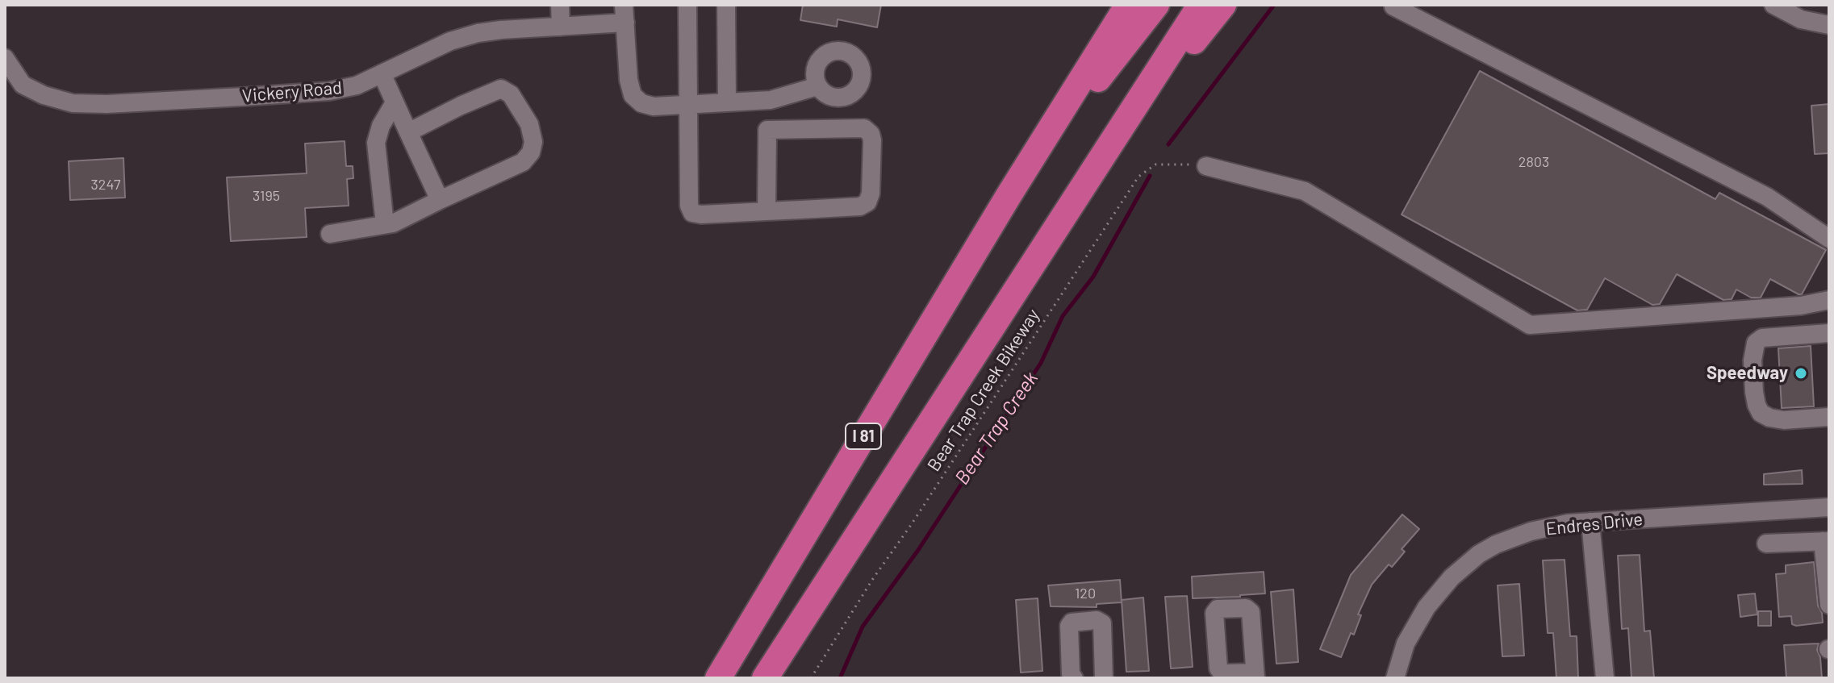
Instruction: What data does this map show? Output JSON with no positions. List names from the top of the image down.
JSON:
{
  "streets": {
    "highway": ["I 81"],
    "street": ["Vickery Road", "Endres Drive"],
    "path": ["Bear Trap Creek Bikeway"]
  },
  "water": ["Bear Trap Creek"],
  "places": ["Speedway"],
  "house_numbers": [
    "2803",
    "3247",
    "3195",
    "120"
  ]
}
